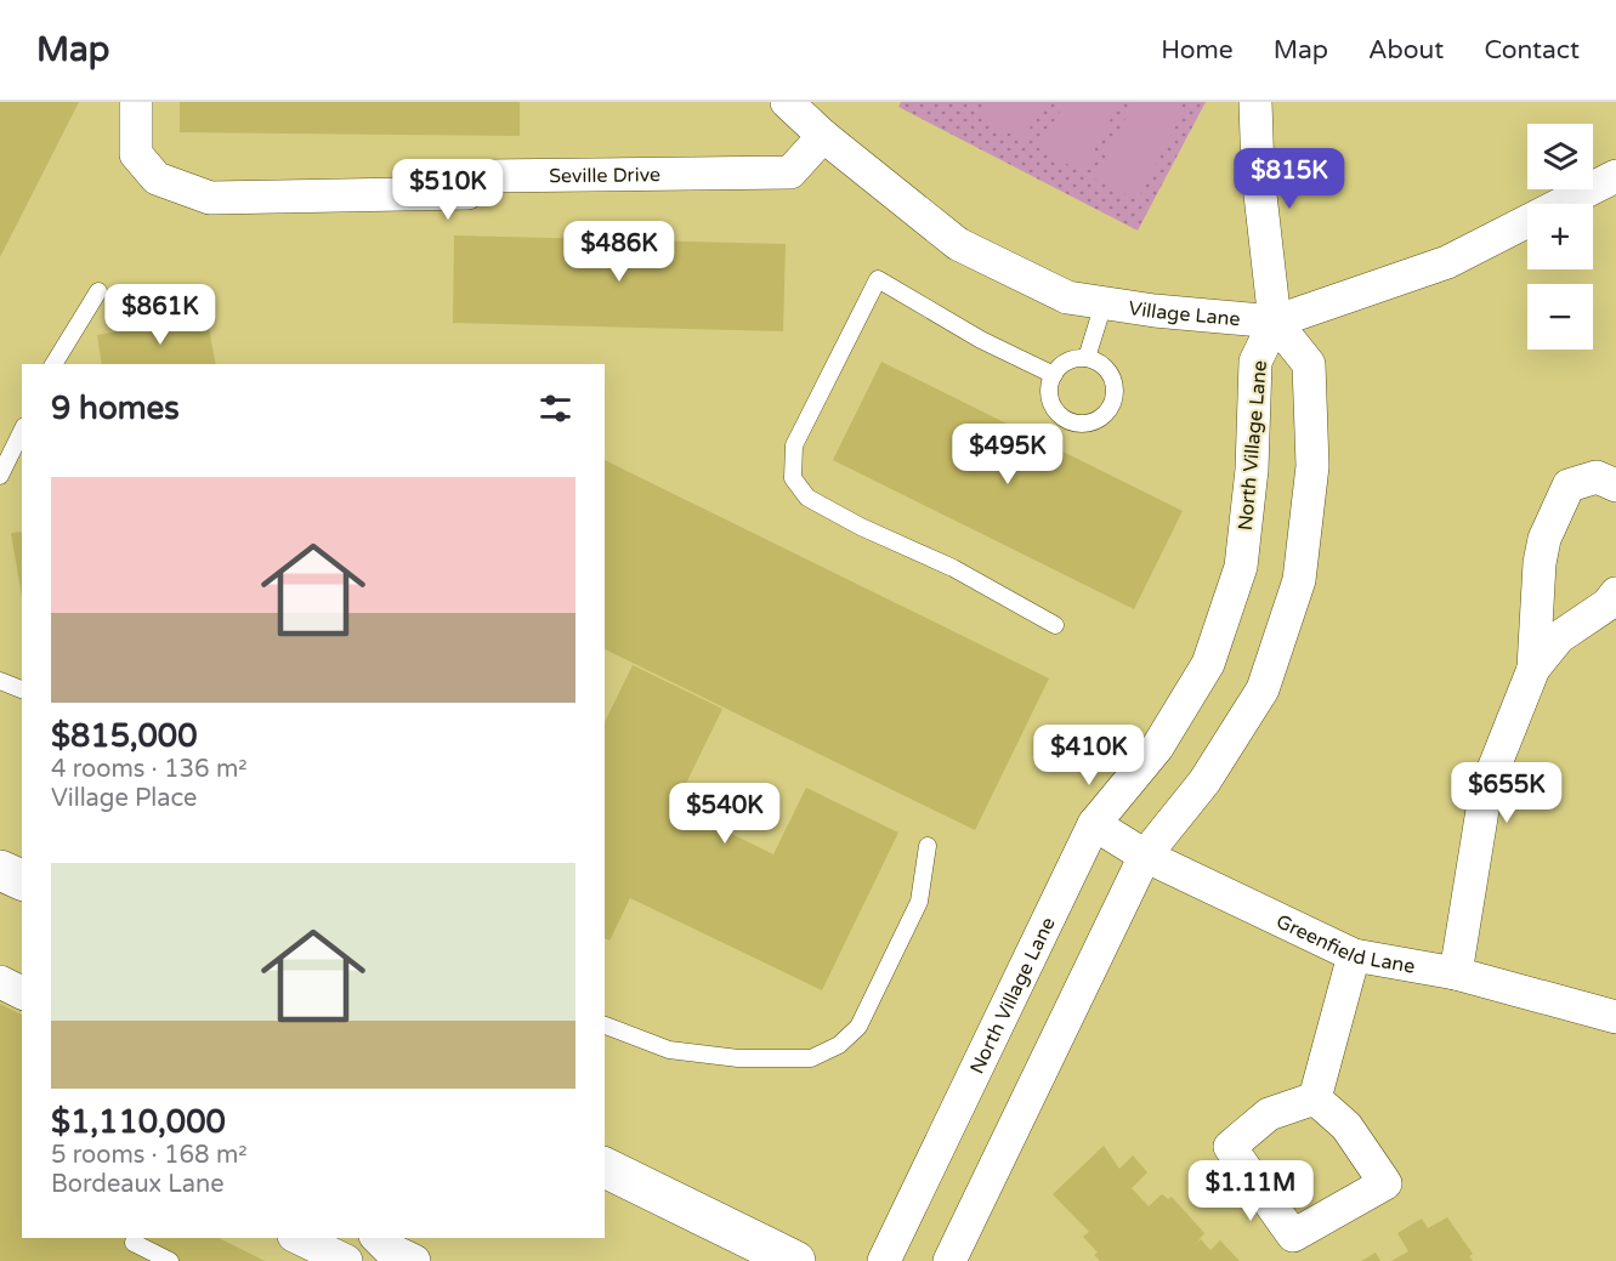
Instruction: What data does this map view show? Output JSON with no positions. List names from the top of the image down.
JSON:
{
  "streets": {
    "street": [
      "Seville Drive",
      "Village Lane",
      "North Village Lane",
      "Greenfield Lane"
    ]
  },
  "crossings": [
    ["Seville Drive", "Village Lane"],
    ["Village Lane", "North Village Lane"],
    ["North Village Lane", "Greenfield Lane"]
  ],
  "page": {
    "header": "Map",
    "nav": [
      "Home",
      "Map",
      "About",
      "Contact"
    ],
    "map_buttons": ["+", "−"],
    "price": [
      "$815K",
      "$510K",
      "$486K",
      "$861K",
      "$495K",
      "$410K",
      "$655K",
      "$540K",
      "$1.11M"
    ],
    "heading": "9 homes",
    "list": [
      {
        "name": "$815,000",
        "note": "4 rooms · 136 m² · Village Place"
      },
      {
        "name": "$1,110,000",
        "note": "5 rooms · 168 m² · Bordeaux Lane"
      }
    ]
  }
}
